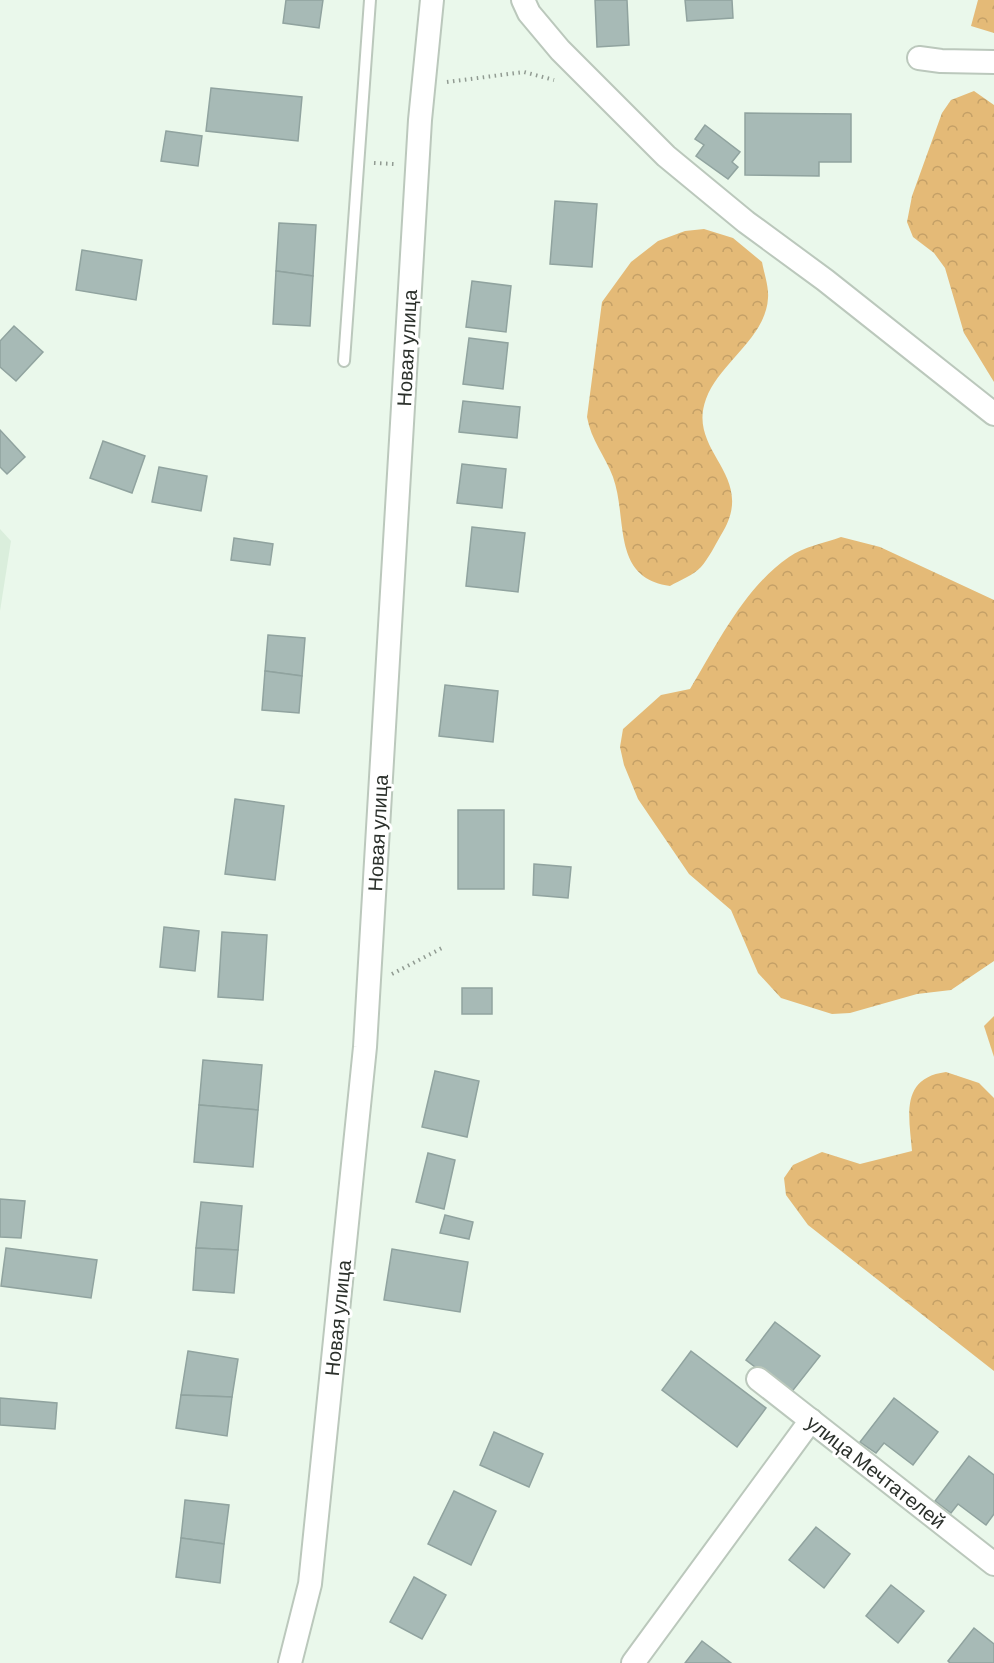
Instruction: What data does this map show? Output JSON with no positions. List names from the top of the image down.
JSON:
{
  "streets": {
    "street": ["Новая улица", "улица Мечтателей"]
  }
}
